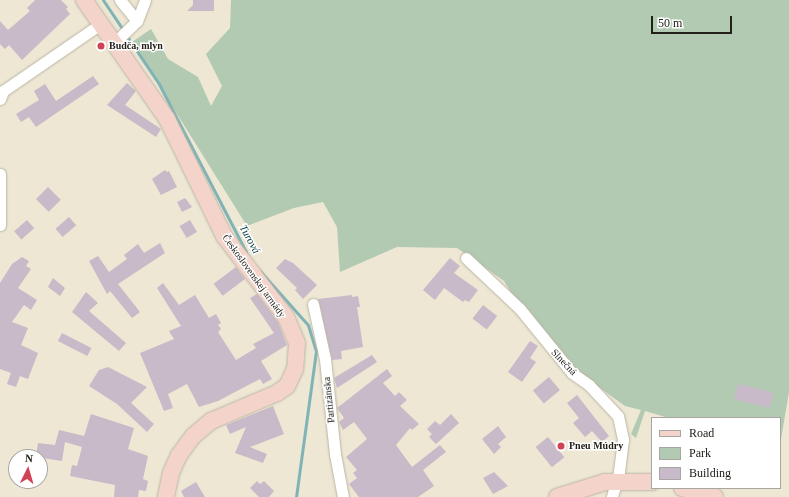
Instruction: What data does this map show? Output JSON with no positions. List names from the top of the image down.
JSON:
{
  "streets": {
    "street": ["Československej armády", "Slnečná", "Partizánska"]
  },
  "water": ["Turová"],
  "places": ["Budča, mlyn", "Pneu Múdry"],
  "legend": ["Road", "Park", "Building"],
  "scale_bar": "50 m",
  "north": "top"
}
